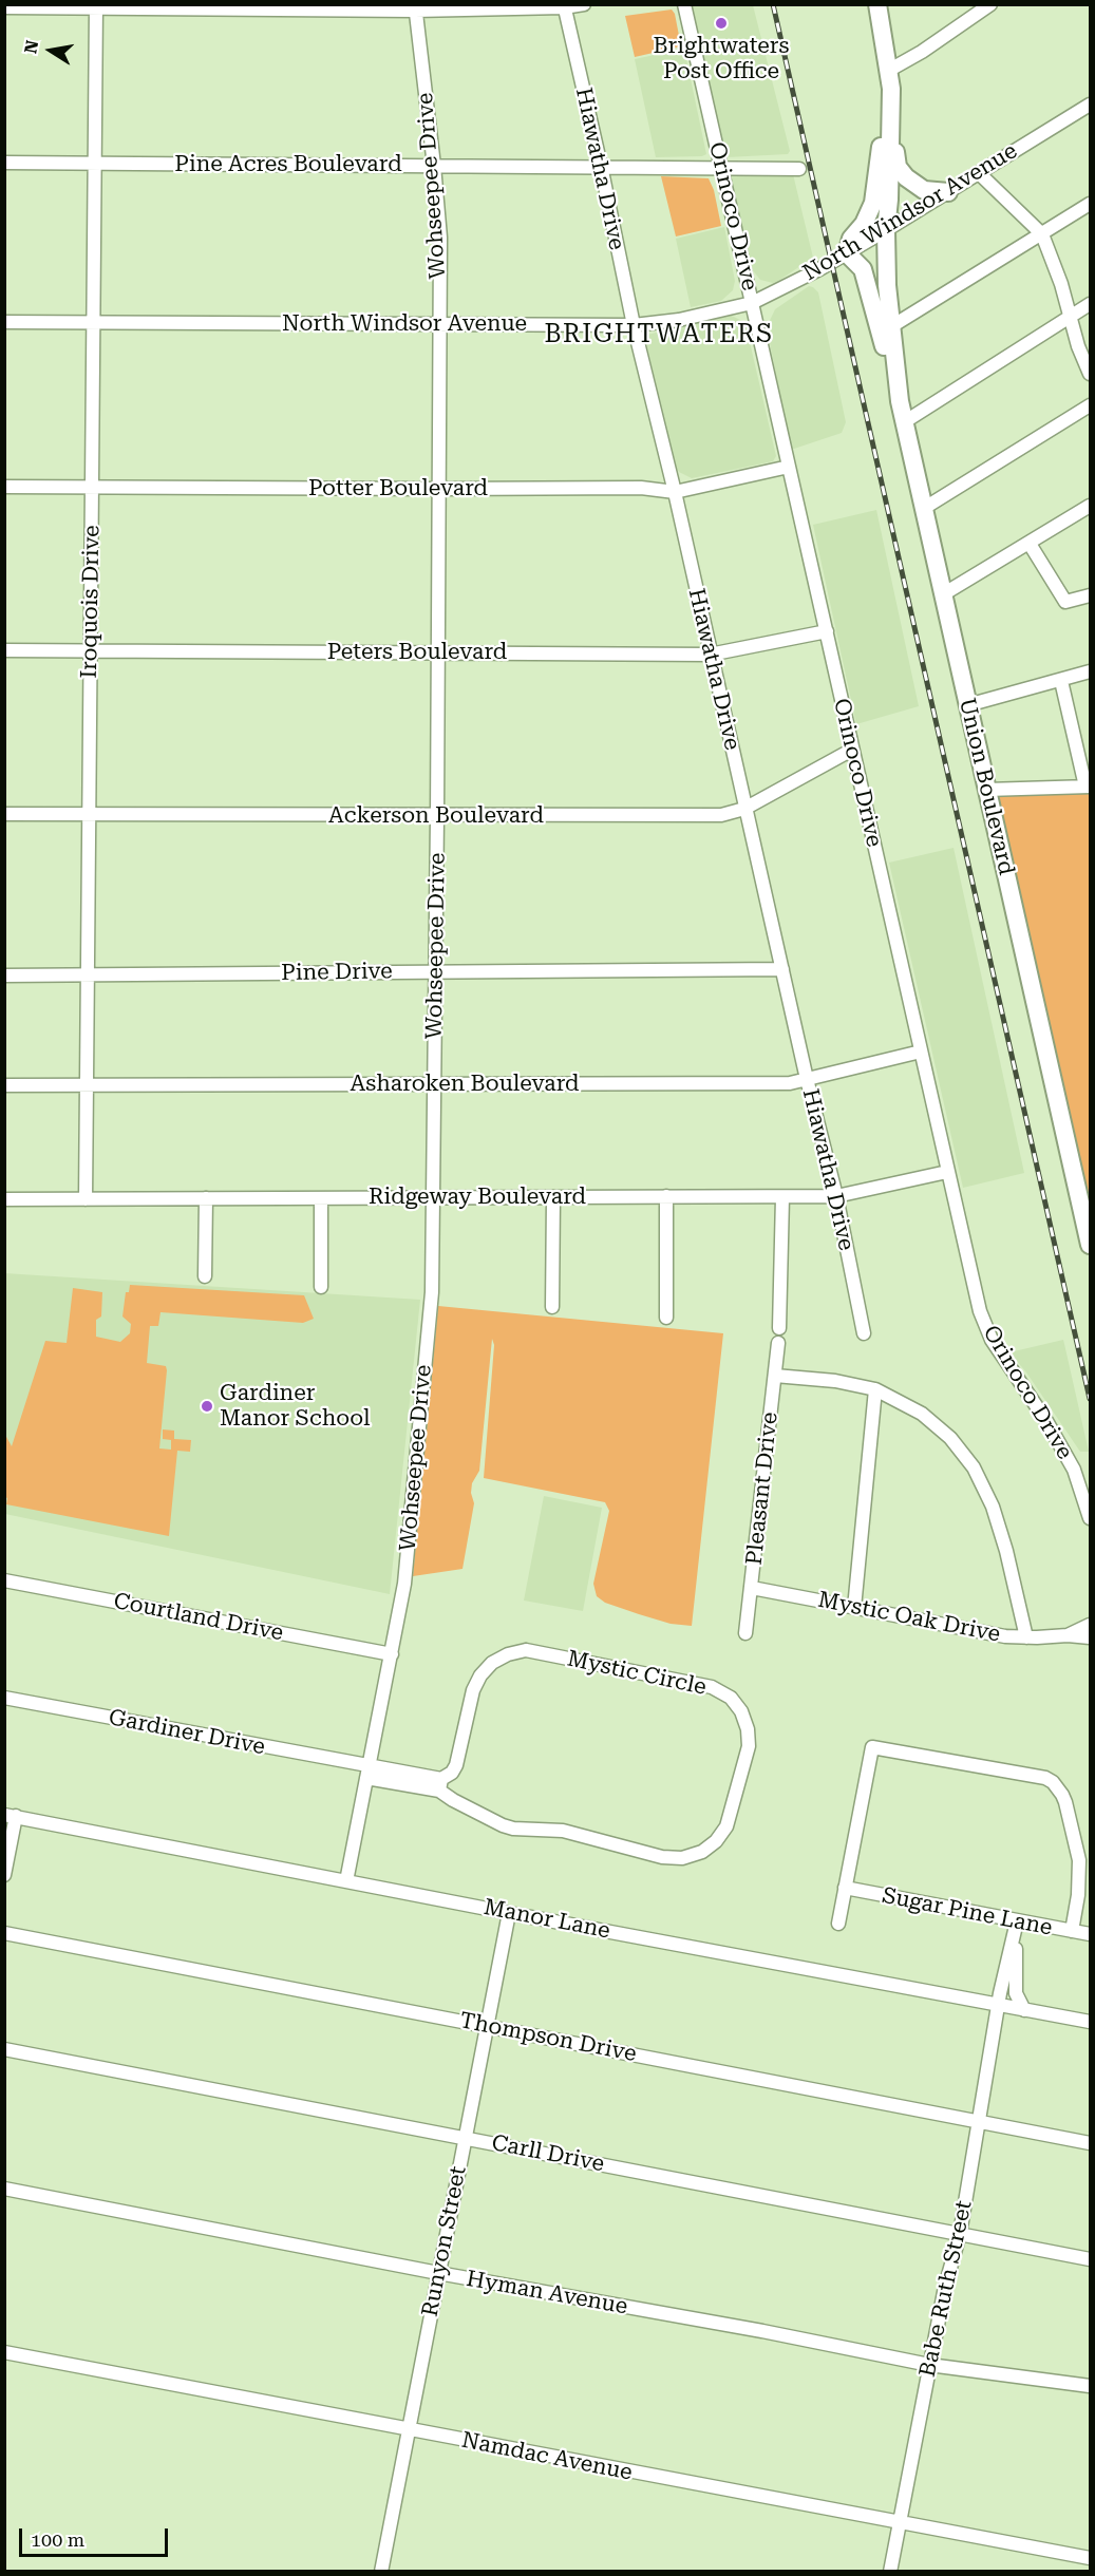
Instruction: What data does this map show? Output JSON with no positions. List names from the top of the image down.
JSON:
{
  "streets": {
    "main road": ["Union Boulevard"],
    "street": [
      "Pine Acres Boulevard",
      "Hiawatha Drive",
      "Wohseepee Drive",
      "North Windsor Avenue",
      "Orinoco Drive",
      "Potter Boulevard",
      "Iroquois Drive",
      "Peters Boulevard",
      "Ackerson Boulevard",
      "Pine Drive",
      "Asharoken Boulevard",
      "Ridgeway Boulevard",
      "Pleasant Drive",
      "Courtland Drive",
      "Mystic Oak Drive",
      "Mystic Circle",
      "Gardiner Drive",
      "Sugar Pine Lane",
      "Manor Lane",
      "Thompson Drive",
      "Carll Drive",
      "Runyon Street",
      "Babe Ruth Street",
      "Hyman Avenue",
      "Namdac Avenue"
    ]
  },
  "crossings": [
    ["Pine Acres Boulevard", "Hiawatha Drive"],
    ["Pine Acres Boulevard", "Wohseepee Drive"],
    ["Pine Acres Boulevard", "Orinoco Drive"],
    ["Pine Acres Boulevard", "Iroquois Drive"],
    ["Hiawatha Drive", "North Windsor Avenue"],
    ["Hiawatha Drive", "Potter Boulevard"],
    ["Hiawatha Drive", "Peters Boulevard"],
    ["Hiawatha Drive", "Ackerson Boulevard"],
    ["Hiawatha Drive", "Pine Drive"],
    ["Hiawatha Drive", "Asharoken Boulevard"],
    ["Hiawatha Drive", "Ridgeway Boulevard"],
    ["Wohseepee Drive", "North Windsor Avenue"],
    ["Wohseepee Drive", "Potter Boulevard"],
    ["Wohseepee Drive", "Peters Boulevard"],
    ["Wohseepee Drive", "Ackerson Boulevard"],
    ["Wohseepee Drive", "Pine Drive"],
    ["Wohseepee Drive", "Asharoken Boulevard"],
    ["Wohseepee Drive", "Ridgeway Boulevard"],
    ["Wohseepee Drive", "Courtland Drive"],
    ["Wohseepee Drive", "Mystic Circle"],
    ["Wohseepee Drive", "Gardiner Drive"],
    ["Wohseepee Drive", "Manor Lane"],
    ["North Windsor Avenue", "Orinoco Drive"],
    ["North Windsor Avenue", "Iroquois Drive"],
    ["North Windsor Avenue", "Union Boulevard"],
    ["Orinoco Drive", "Potter Boulevard"],
    ["Orinoco Drive", "Peters Boulevard"],
    ["Orinoco Drive", "Ackerson Boulevard"],
    ["Orinoco Drive", "Asharoken Boulevard"],
    ["Orinoco Drive", "Ridgeway Boulevard"],
    ["Potter Boulevard", "Iroquois Drive"],
    ["Iroquois Drive", "Peters Boulevard"],
    ["Iroquois Drive", "Ackerson Boulevard"],
    ["Iroquois Drive", "Pine Drive"],
    ["Iroquois Drive", "Asharoken Boulevard"],
    ["Iroquois Drive", "Ridgeway Boulevard"],
    ["Pleasant Drive", "Mystic Oak Drive"],
    ["Mystic Circle", "Gardiner Drive"],
    ["Sugar Pine Lane", "Babe Ruth Street"],
    ["Manor Lane", "Runyon Street"],
    ["Manor Lane", "Babe Ruth Street"],
    ["Thompson Drive", "Runyon Street"],
    ["Thompson Drive", "Babe Ruth Street"],
    ["Carll Drive", "Runyon Street"],
    ["Carll Drive", "Babe Ruth Street"],
    ["Runyon Street", "Hyman Avenue"],
    ["Runyon Street", "Namdac Avenue"],
    ["Babe Ruth Street", "Hyman Avenue"],
    ["Babe Ruth Street", "Namdac Avenue"]
  ],
  "districts": ["BRIGHTWATERS"],
  "places": ["Brightwaters Post Office", "Gardiner Manor School"],
  "scale_bar": "100 m",
  "north": "left"
}
